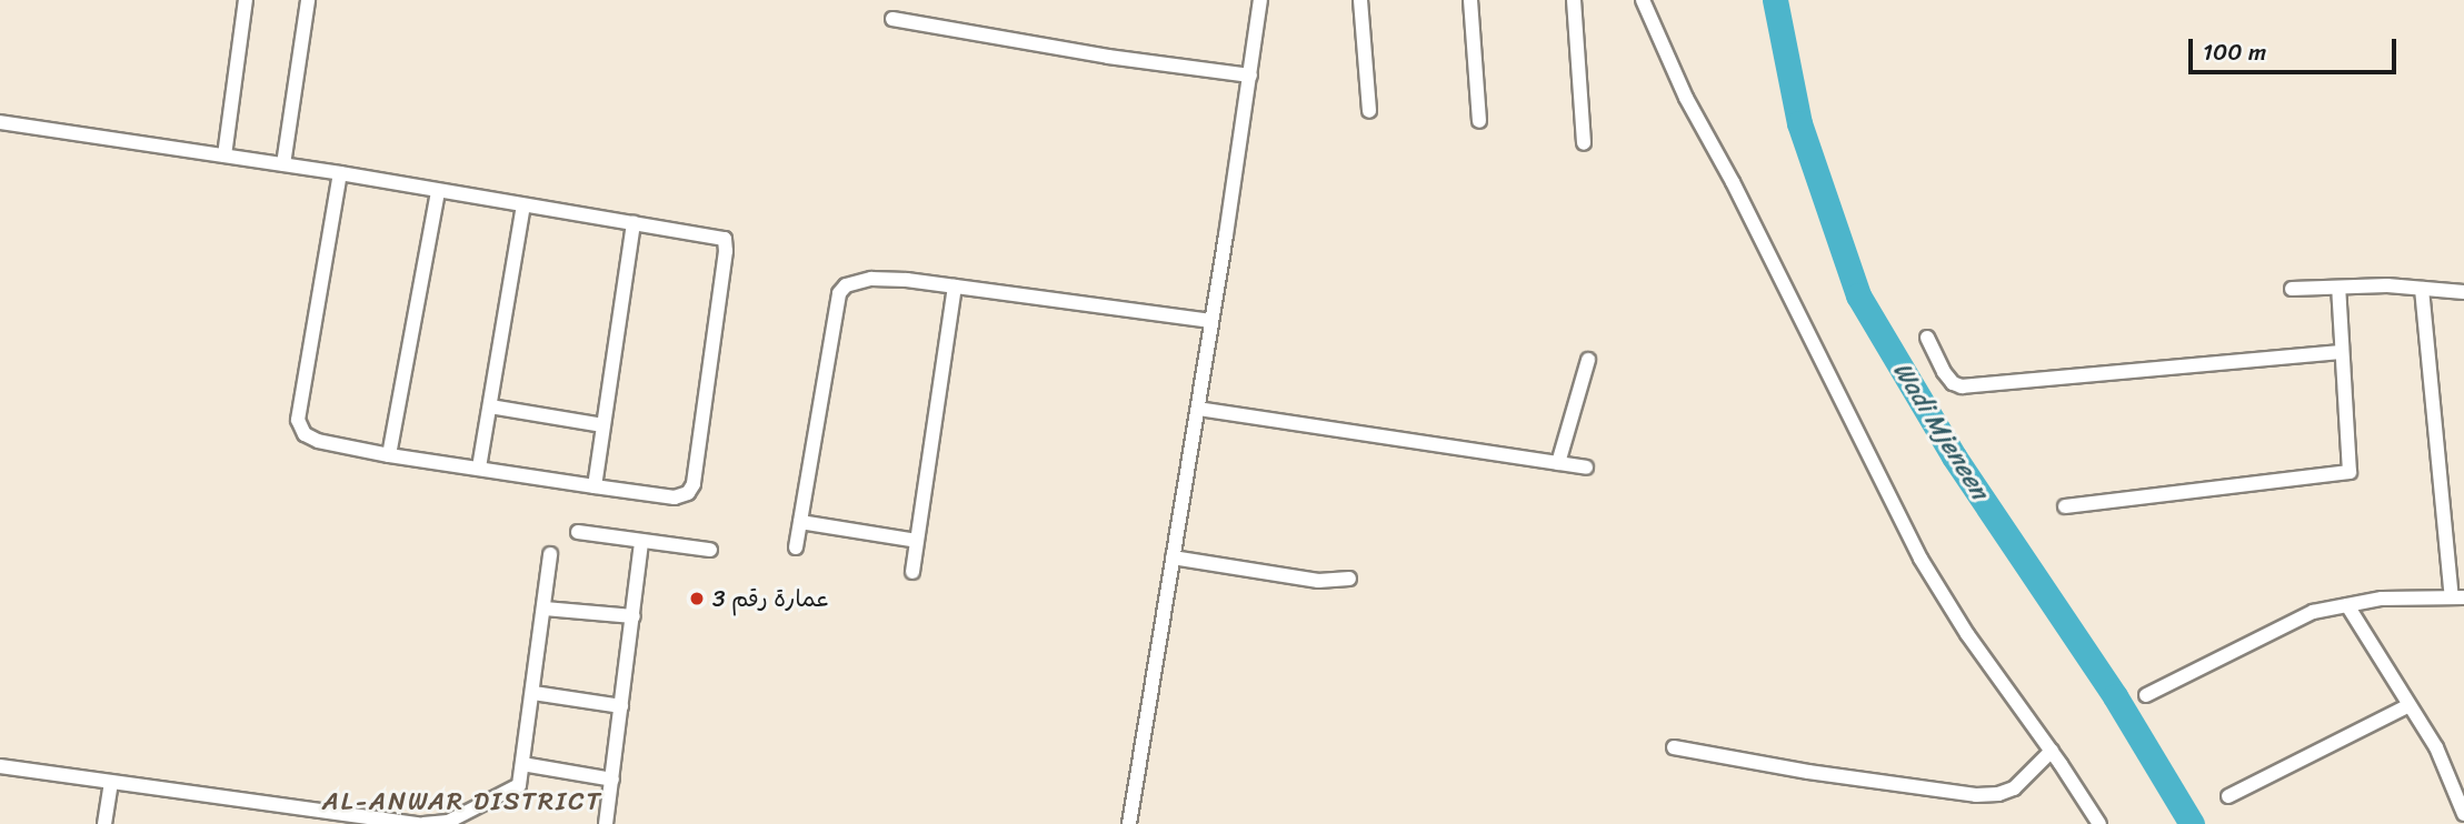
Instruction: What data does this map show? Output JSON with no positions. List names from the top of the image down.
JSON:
{
  "districts": ["AL-ANWAR DISTRICT"],
  "water": ["Wadi Mjeneen"],
  "places": ["عمارة رقم 3"],
  "scale_bar": "100 m"
}
